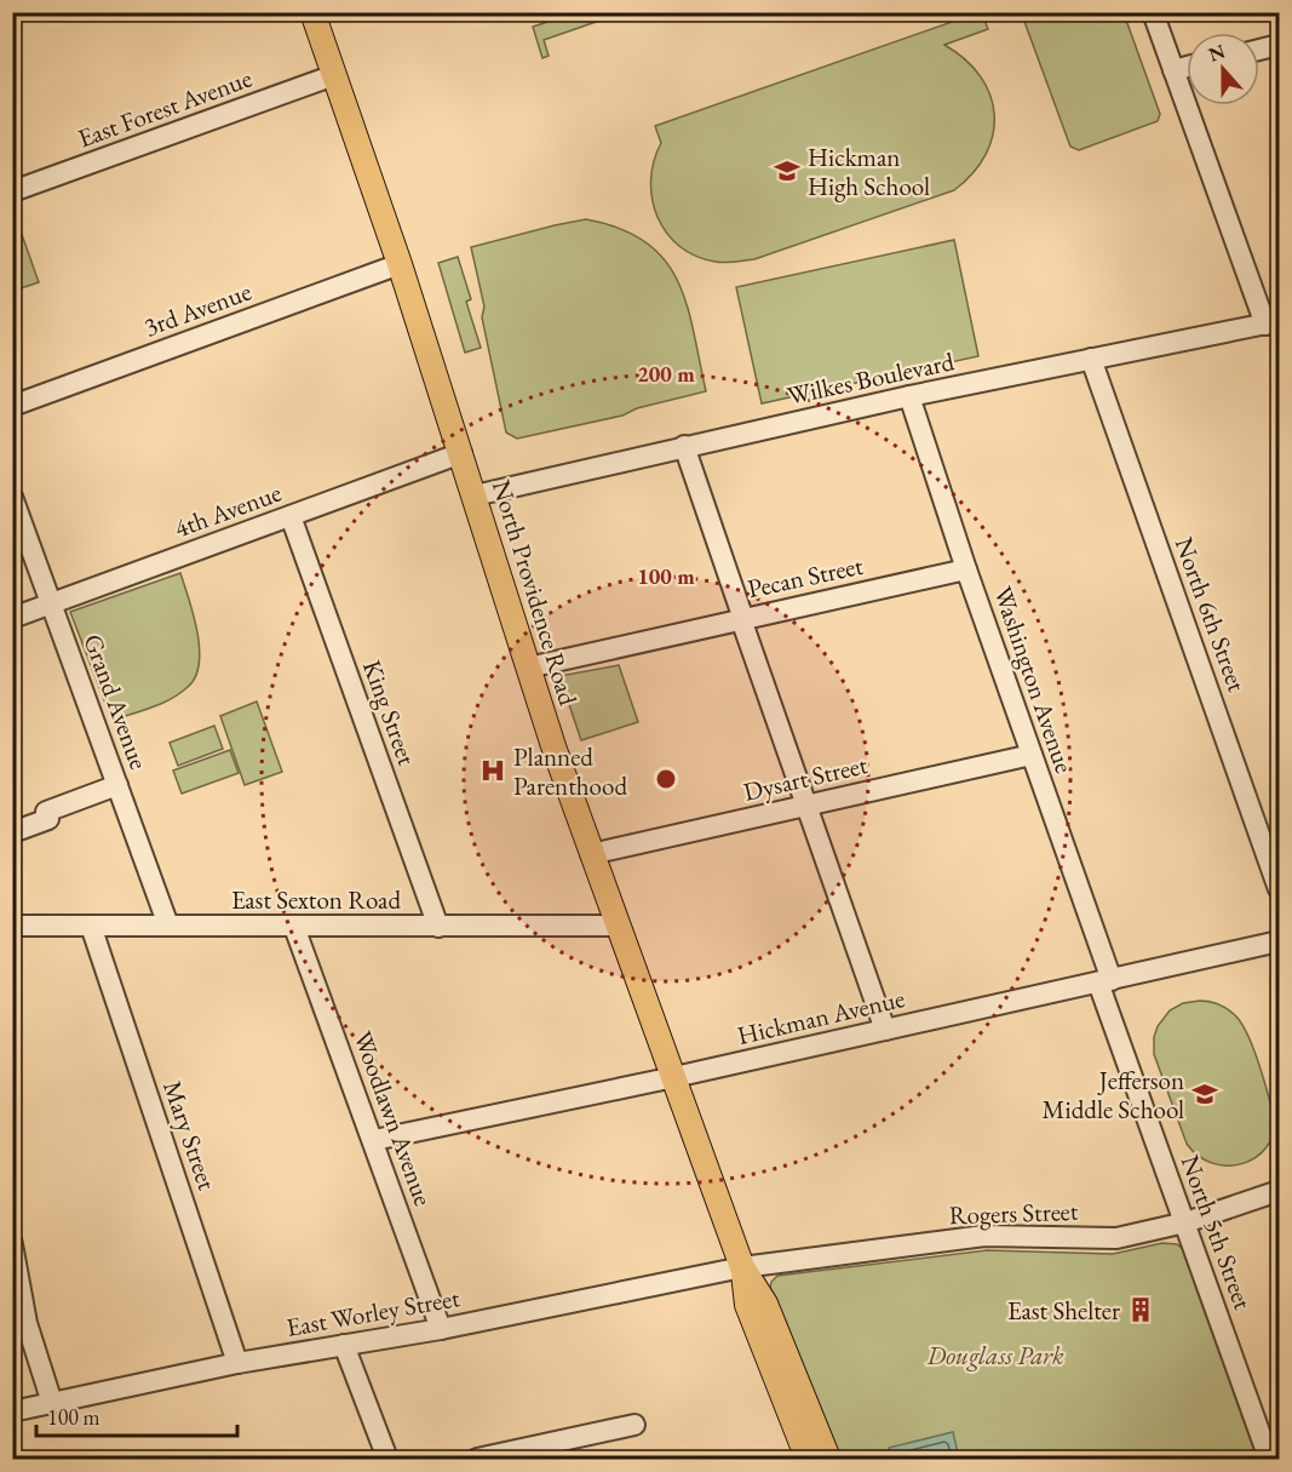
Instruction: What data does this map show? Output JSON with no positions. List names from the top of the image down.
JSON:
{
  "streets": {
    "main road": ["North Providence Road"],
    "street": [
      "East Forest Avenue",
      "3rd Avenue",
      "Wilkes Boulevard",
      "4th Avenue",
      "Pecan Street",
      "North 6th Street",
      "Washington Avenue",
      "Grand Avenue",
      "King Street",
      "Dysart Street",
      "East Sexton Road",
      "Hickman Avenue",
      "Woodlawn Avenue",
      "Mary Street",
      "Rogers Street",
      "North 5th Street",
      "East Worley Street"
    ]
  },
  "crossings": [
    ["East Forest Avenue", "North Providence Road"],
    ["3rd Avenue", "North Providence Road"],
    ["Wilkes Boulevard", "North Providence Road"],
    ["Wilkes Boulevard", "North 6th Street"],
    ["Wilkes Boulevard", "Washington Avenue"],
    ["4th Avenue", "North Providence Road"],
    ["4th Avenue", "Grand Avenue"],
    ["4th Avenue", "King Street"],
    ["Pecan Street", "North Providence Road"],
    ["Pecan Street", "Washington Avenue"],
    ["North Providence Road", "Dysart Street"],
    ["North Providence Road", "East Sexton Road"],
    ["North Providence Road", "Hickman Avenue"],
    ["North Providence Road", "Rogers Street"],
    ["North Providence Road", "East Worley Street"],
    ["Washington Avenue", "Dysart Street"],
    ["Washington Avenue", "Hickman Avenue"],
    ["Washington Avenue", "North 5th Street"],
    ["Grand Avenue", "East Sexton Road"],
    ["King Street", "East Sexton Road"],
    ["East Sexton Road", "Woodlawn Avenue"],
    ["East Sexton Road", "Mary Street"],
    ["Hickman Avenue", "Woodlawn Avenue"],
    ["Hickman Avenue", "North 5th Street"],
    ["Woodlawn Avenue", "East Worley Street"],
    ["Mary Street", "East Worley Street"],
    ["Rogers Street", "North 5th Street"],
    ["Rogers Street", "East Worley Street"]
  ],
  "parks": ["Douglass Park"],
  "places": {
    "school or university": ["Hickman High School", "Jefferson Middle School"],
    "hospital": ["Planned Parenthood"],
    "building": ["East Shelter"]
  },
  "scale_bar": "100 m",
  "north": "top",
  "rings": ["200 m", "100 m"]
}
